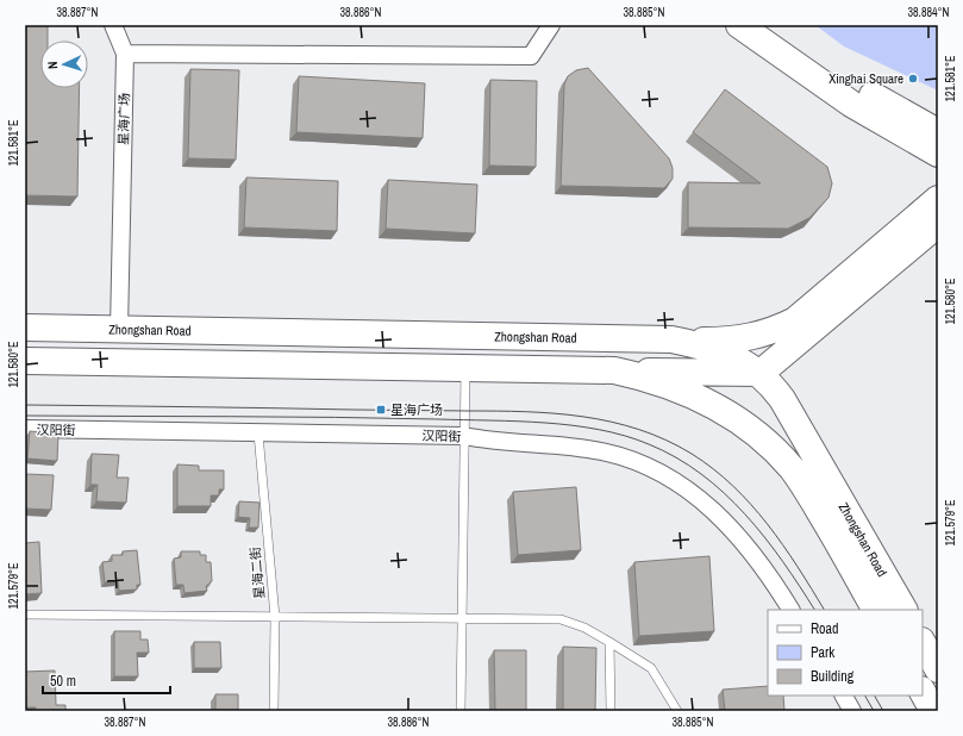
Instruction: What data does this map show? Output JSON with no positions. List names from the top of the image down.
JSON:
{
  "streets": {
    "highway": ["Zhongshan Road"],
    "street": ["星海广场", "汉阳街"],
    "lane": ["星海二街"]
  },
  "crossings": [
    ["星海广场", "Zhongshan Road"],
    ["汉阳街", "星海二街"]
  ],
  "places": {
    "other": ["Xinghai Square"],
    "transit": ["星海广场"]
  },
  "legend": ["Road", "Park", "Building"],
  "scale_bar": "50 m",
  "north": "left",
  "coordinates": [
    "38.887°N",
    "38.886°N",
    "38.885°N",
    "38.884°N",
    "121.581°E",
    "121.580°E",
    "121.579°E"
  ]
}
